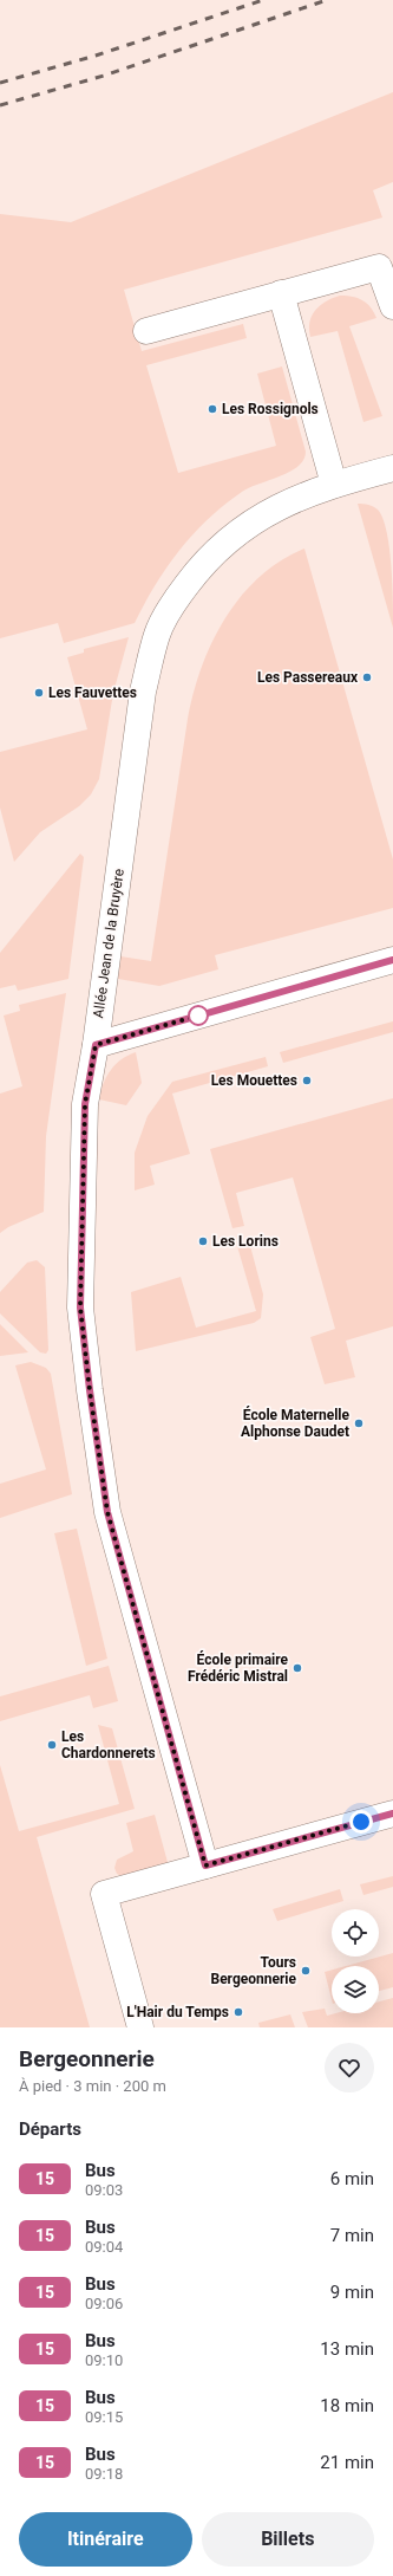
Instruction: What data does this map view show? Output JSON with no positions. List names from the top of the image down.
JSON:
{
  "streets": {
    "street": ["Allée Jean de la Bruyère"]
  },
  "places": [
    "Les Rossignols",
    "Les Passereaux",
    "Les Fauvettes",
    "Les Mouettes",
    "Les Lorins",
    "École Maternelle Alphonse Daudet",
    "École primaire Frédéric Mistral",
    "Les Chardonnerets",
    "Tours Bergeonnerie",
    "L'Hair du Temps"
  ],
  "lines": ["bus line 15"],
  "page": {
    "heading": [
      ["Bergeonnerie", "À pied · 3 min · 200 m"],
      "Départs"
    ],
    "list": [
      {
        "mark": "15",
        "name": "Bus",
        "note": "09:03",
        "value": "6 min"
      },
      {
        "mark": "15",
        "name": "Bus",
        "note": "09:04",
        "value": "7 min"
      },
      {
        "mark": "15",
        "name": "Bus",
        "note": "09:06",
        "value": "9 min"
      },
      {
        "mark": "15",
        "name": "Bus",
        "note": "09:10",
        "value": "13 min"
      },
      {
        "mark": "15",
        "name": "Bus",
        "note": "09:15",
        "value": "18 min"
      },
      {
        "mark": "15",
        "name": "Bus",
        "note": "09:18",
        "value": "21 min"
      }
    ],
    "buttons": ["Itinéraire", "Billets"]
  }
}
